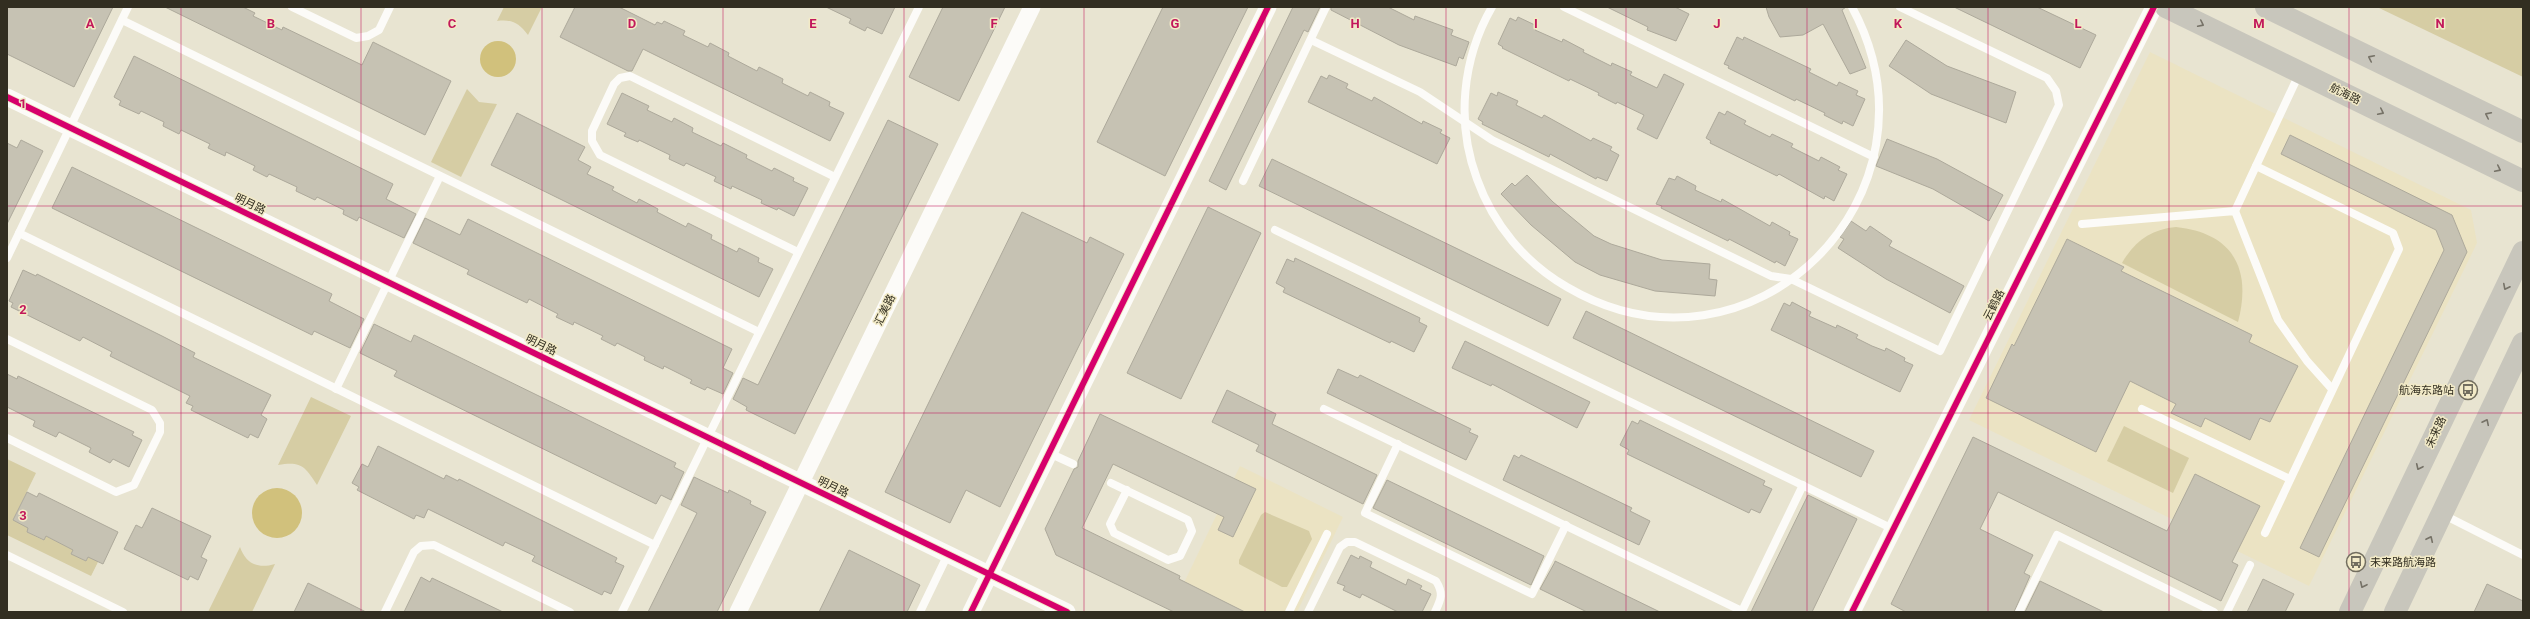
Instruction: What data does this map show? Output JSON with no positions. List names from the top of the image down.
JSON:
{
  "streets": {
    "main road": ["航海路", "未来路"],
    "street": ["明月路", "云鹤路", "汇美路"]
  },
  "crossings": [
    ["明月路", "汇美路"]
  ],
  "places": {
    "bus stop": ["航海东路站", "未来路航海路"]
  },
  "grid": {
    "columns": [
      "A",
      "B",
      "C",
      "D",
      "E",
      "F",
      "G",
      "H",
      "I",
      "J",
      "K",
      "L",
      "M",
      "N"
    ],
    "rows": ["1", "2", "3"]
  }
}
